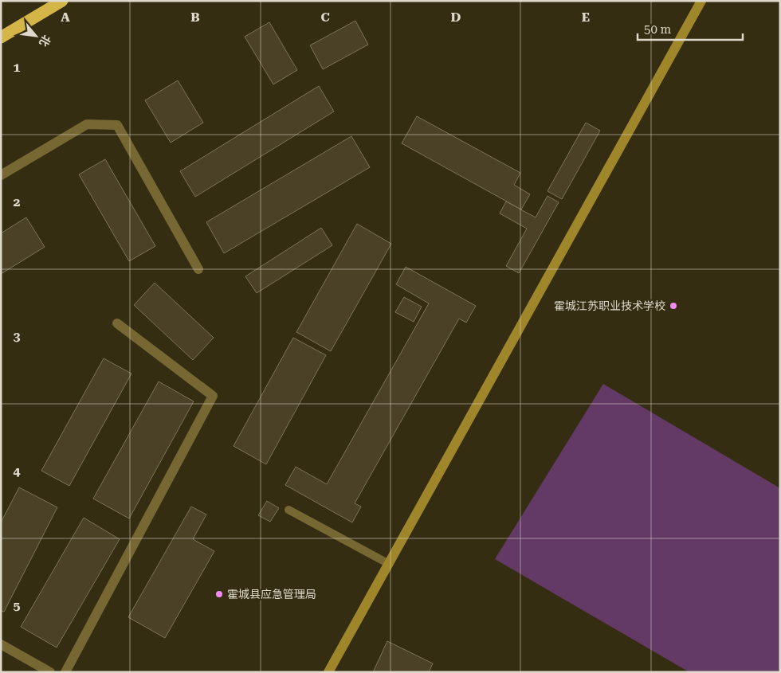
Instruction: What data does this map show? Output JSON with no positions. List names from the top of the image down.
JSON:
{
  "places": ["霍城江苏职业技术学校", "霍城县应急管理局"],
  "scale_bar": "50 m",
  "north": "bottom right",
  "grid": {
    "columns": [
      "A",
      "B",
      "C",
      "D",
      "E"
    ],
    "rows": [
      "1",
      "2",
      "3",
      "4",
      "5"
    ]
  }
}
